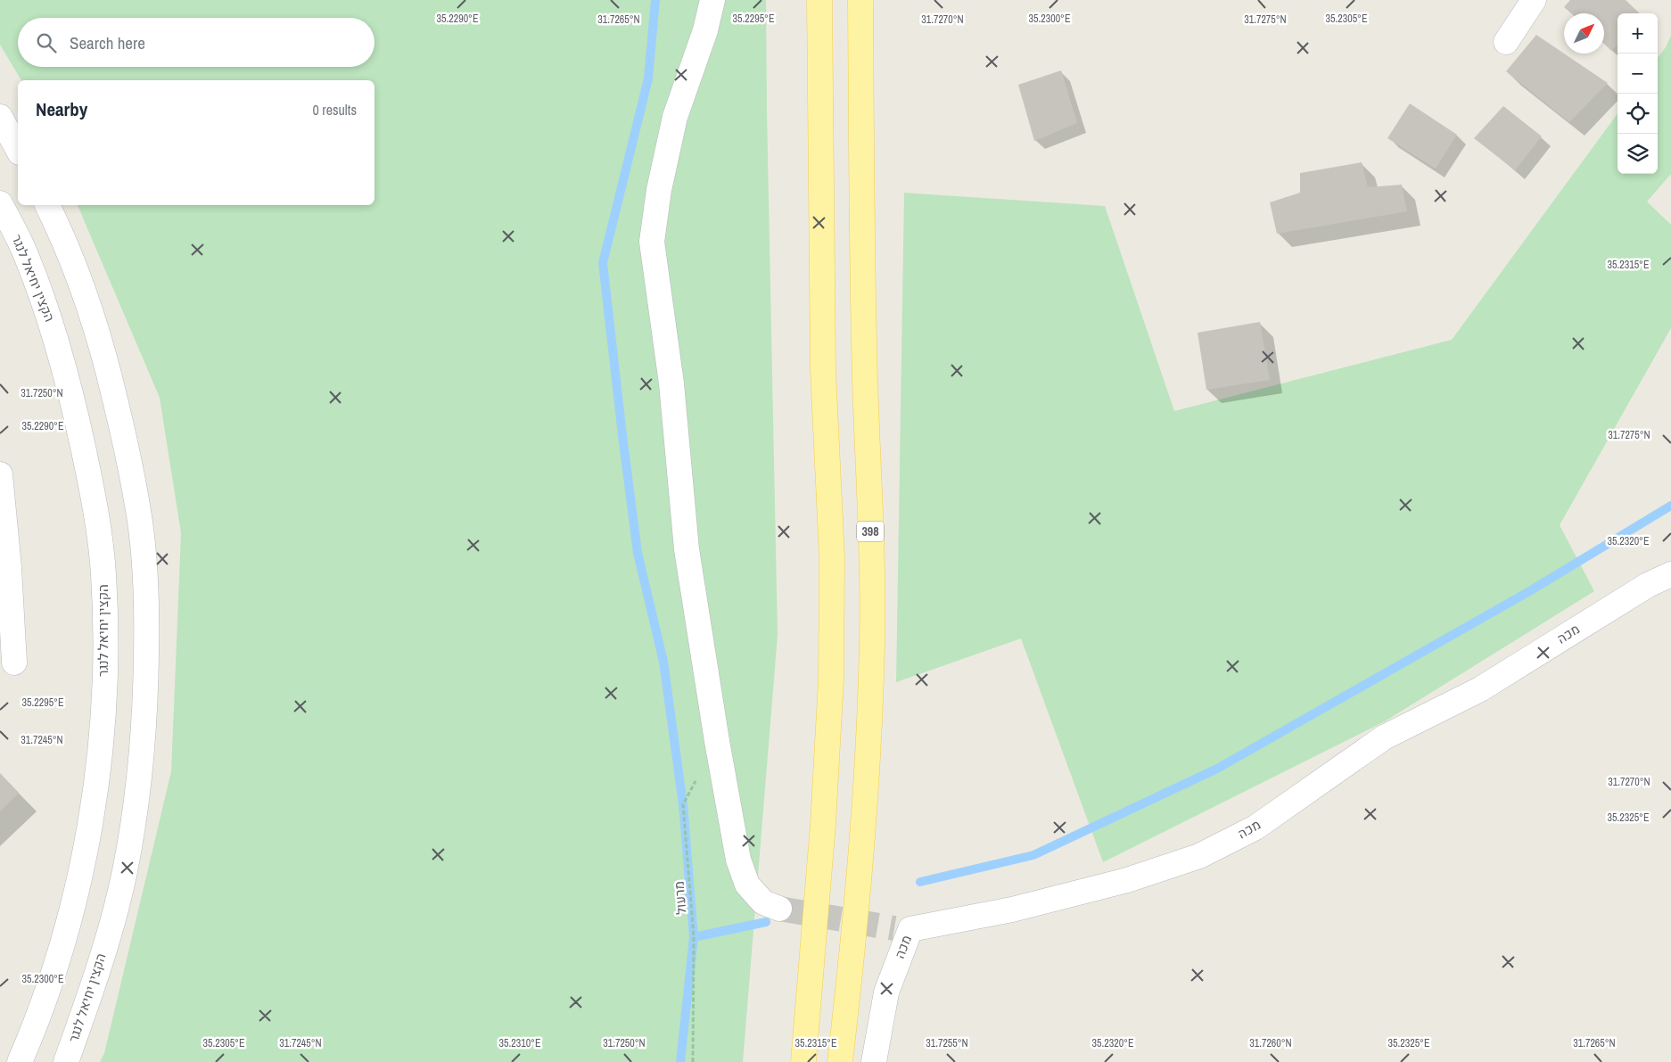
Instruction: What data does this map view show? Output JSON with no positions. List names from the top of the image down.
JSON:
{
  "streets": {
    "main road": ["398"],
    "street": ["הקצין יחיאל לנגר", "מכה"],
    "path": ["מרעול"]
  },
  "north": "top right",
  "page": {
    "map_buttons": ["+", "−"],
    "search": "Search here",
    "heading": ["Nearby", "0 results"]
  },
  "coordinates": [
    "35.2305°E",
    "35.2290°E",
    "35.2295°E",
    "35.2300°E",
    "31.7265°N",
    "31.7270°N",
    "31.7275°N",
    "35.2315°E",
    "31.7250°N",
    "35.2320°E",
    "31.7245°N",
    "35.2325°E",
    "31.7255°N",
    "31.7260°N",
    "35.2310°E"
  ]
}
